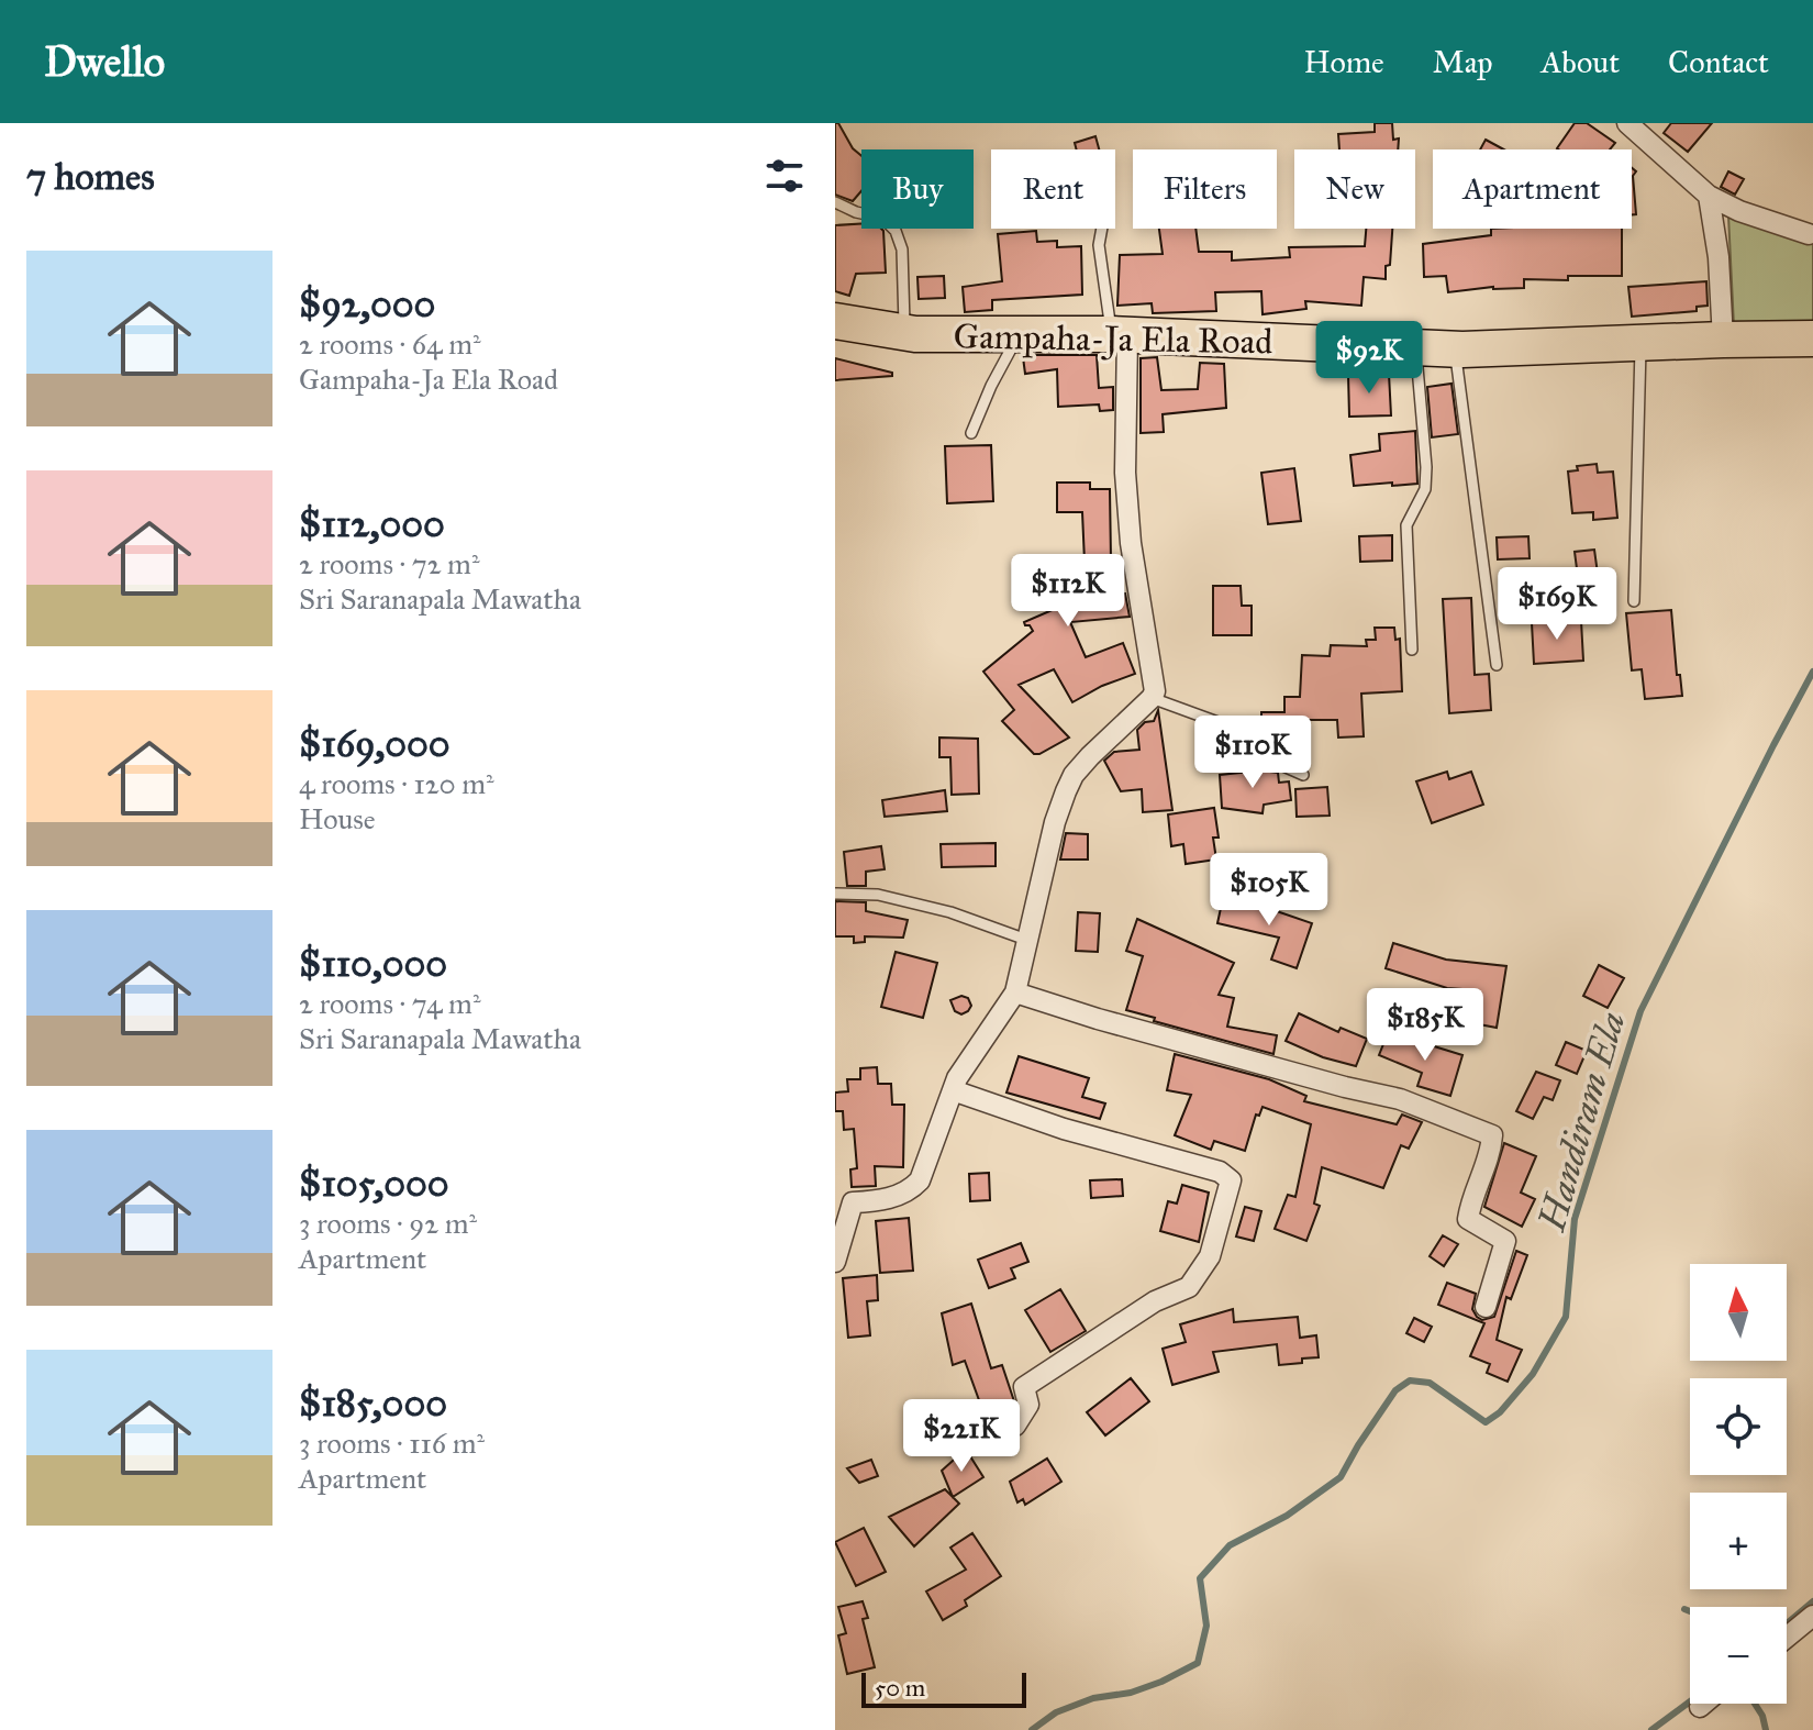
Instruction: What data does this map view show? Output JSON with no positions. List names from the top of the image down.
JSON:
{
  "streets": {
    "highway": ["Gampaha-Ja Ela Road"]
  },
  "water": ["Handiram Ela"],
  "scale_bar": "50 m",
  "north": "top",
  "page": {
    "header": "Dwello",
    "nav": [
      "Home",
      "Map",
      "About",
      "Contact"
    ],
    "heading": "7 homes",
    "chip": [
      "Buy",
      "Rent",
      "Filters",
      "New",
      "Apartment"
    ],
    "list": [
      {
        "name": "$92,000",
        "note": "2 rooms · 64 m² · Gampaha-Ja Ela Road"
      },
      {
        "name": "$112,000",
        "note": "2 rooms · 72 m² · Sri Saranapala Mawatha"
      },
      {
        "name": "$169,000",
        "note": "4 rooms · 120 m² · House"
      },
      {
        "name": "$110,000",
        "note": "2 rooms · 74 m² · Sri Saranapala Mawatha"
      },
      {
        "name": "$105,000",
        "note": "3 rooms · 92 m² · Apartment"
      },
      {
        "name": "$185,000",
        "note": "3 rooms · 116 m² · Apartment"
      }
    ],
    "price": [
      "$92K",
      "$112K",
      "$169K",
      "$110K",
      "$105K",
      "$185K",
      "$221K"
    ],
    "map_buttons": ["+", "−"],
    "scale": "50 m"
  }
}
